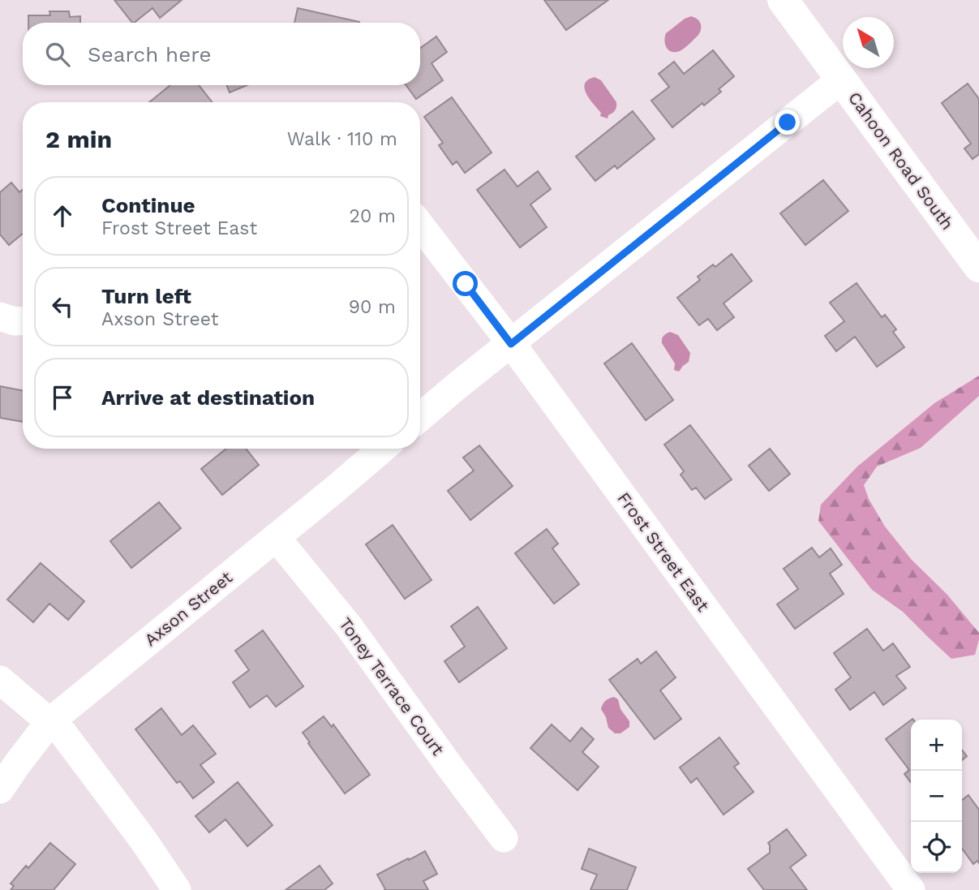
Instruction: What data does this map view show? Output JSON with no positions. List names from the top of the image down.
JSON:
{
  "streets": {
    "main road": ["Cahoon Road South"],
    "street": ["Frost Street East", "Axson Street", "Toney Terrace Court"]
  },
  "crossings": [
    ["Axson Street", "Toney Terrace Court"]
  ],
  "north": "top left",
  "page": {
    "search": "Search here",
    "heading": ["2 min", "Walk · 110 m"],
    "list": [
      ["Continue", "Frost Street East", "20 m"],
      ["Turn left", "Axson Street", "90 m"],
      "Arrive at destination"
    ],
    "map_buttons": ["+", "−"]
  }
}
